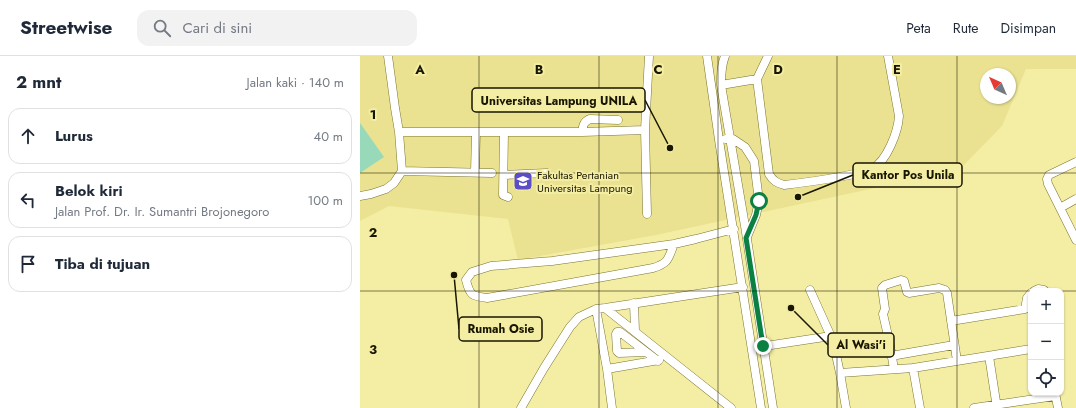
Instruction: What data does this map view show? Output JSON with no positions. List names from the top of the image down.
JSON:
{
  "places": {
    "other": [
      "Universitas Lampung UNILA",
      "Kantor Pos Unila",
      "Rumah Osie",
      "Al Wasi'i"
    ],
    "school or university": ["Fakultas Pertanian Universitas Lampung"]
  },
  "north": "top left",
  "page": {
    "header": "Streetwise",
    "search": "Cari di sini",
    "nav": ["Peta", "Rute", "Disimpan"],
    "heading": ["2 mnt", "Jalan kaki · 140 m"],
    "list": [
      ["Lurus", "40 m"],
      ["Belok kiri", "Jalan Prof. Dr. Ir. Sumantri Brojonegoro", "100 m"],
      "Tiba di tujuan"
    ],
    "map_buttons": ["+", "−"]
  },
  "grid": {
    "columns": [
      "A",
      "B",
      "C",
      "D",
      "E"
    ],
    "rows": ["1", "2", "3"]
  }
}
